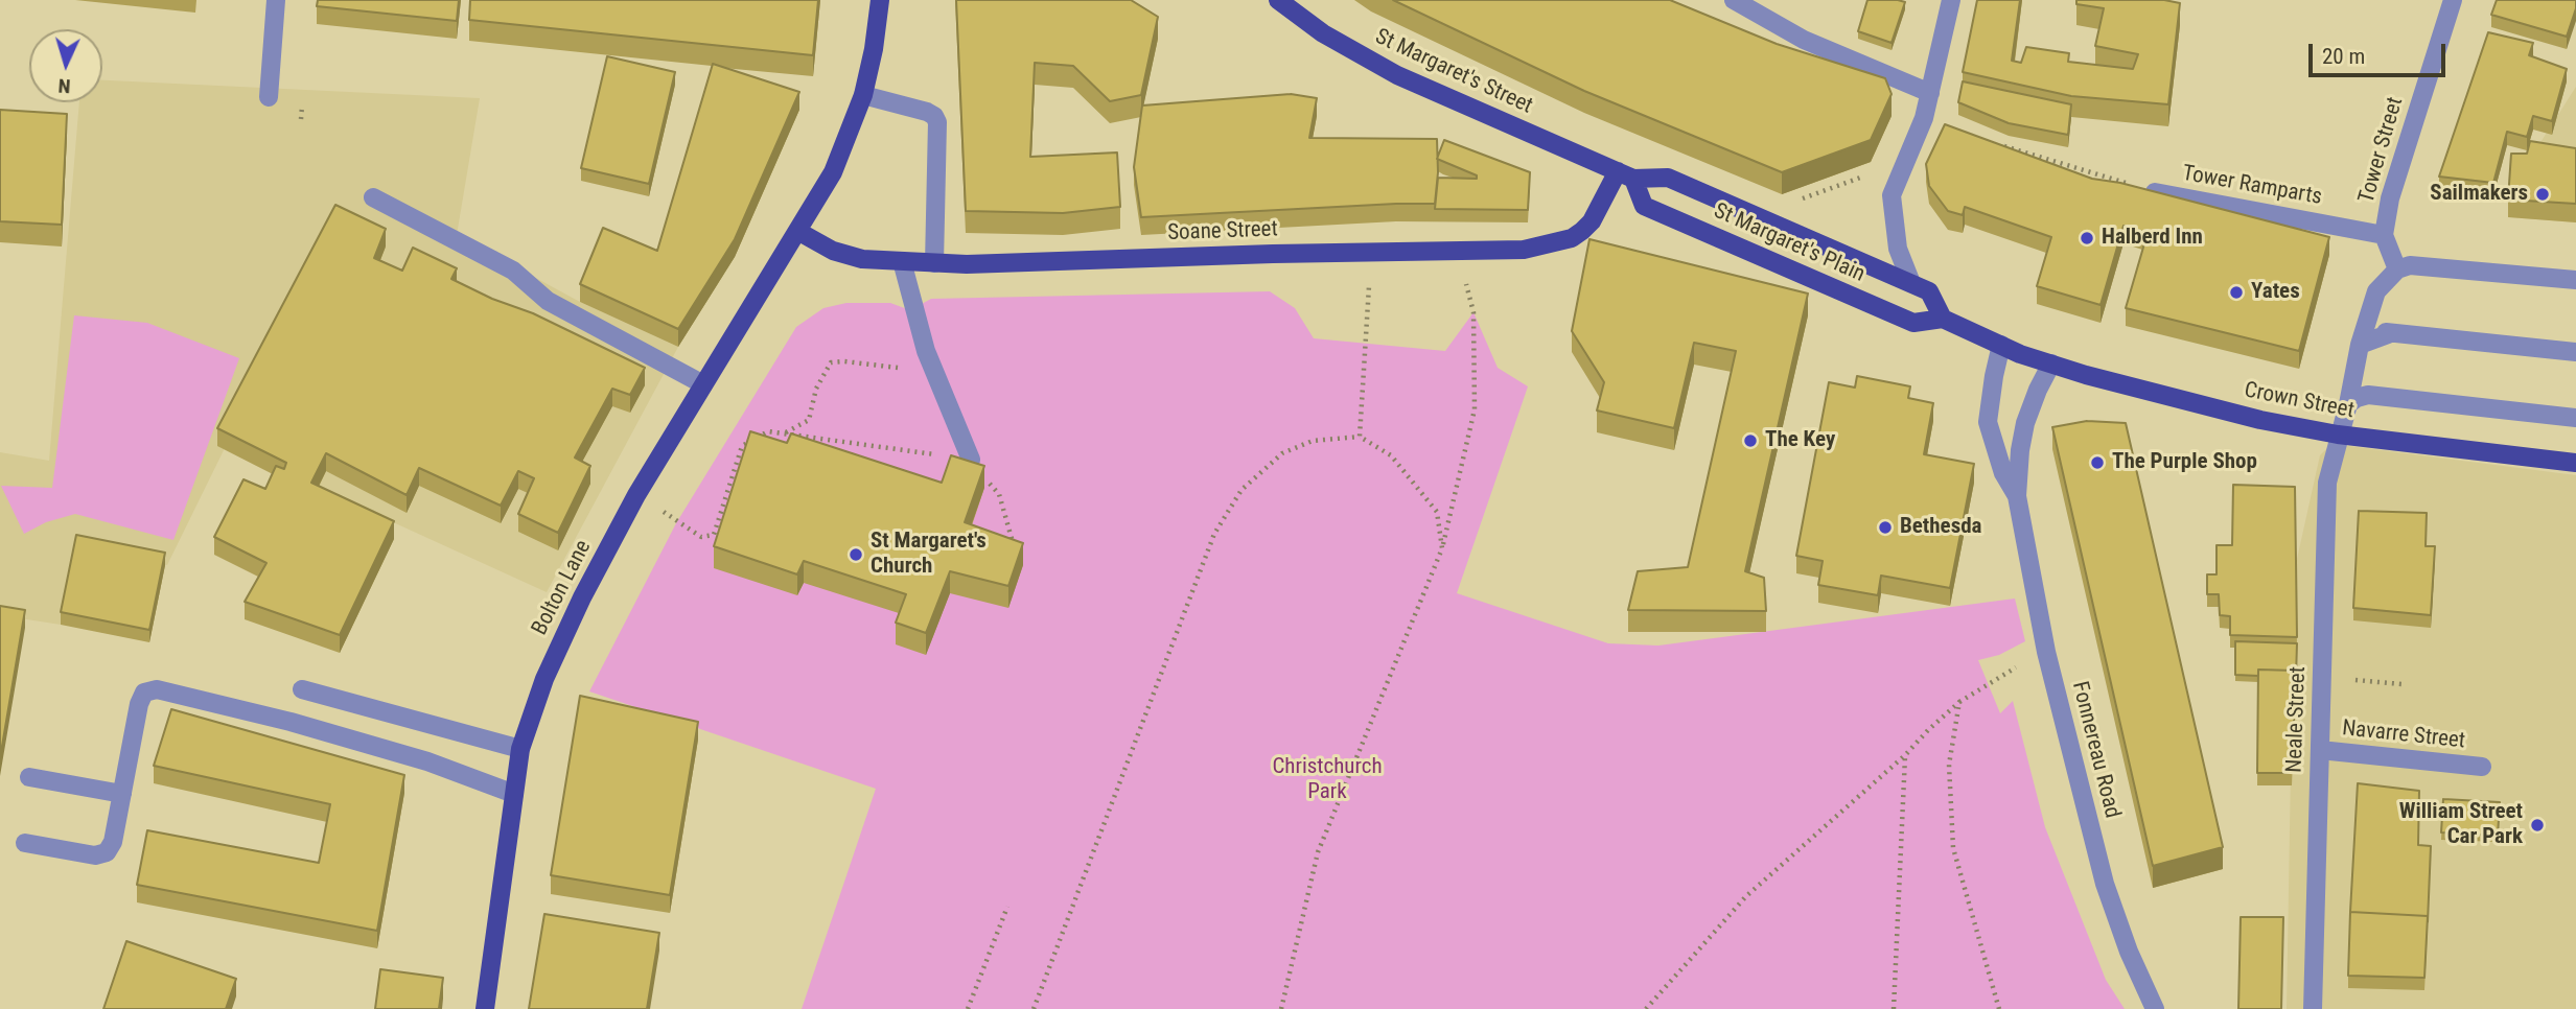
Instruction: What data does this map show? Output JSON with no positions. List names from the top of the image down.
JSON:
{
  "streets": {
    "main road": [
      "St Margaret's Street",
      "Soane Street",
      "St Margaret's Plain",
      "Crown Street",
      "Bolton Lane"
    ],
    "street": [
      "Tower Street",
      "Tower Ramparts",
      "Neale Street",
      "Navarre Street",
      "Fonnereau Road"
    ]
  },
  "crossings": [
    ["St Margaret's Street", "Soane Street"],
    ["St Margaret's Street", "St Margaret's Plain"],
    ["Tower Street", "Tower Ramparts"],
    ["Soane Street", "St Margaret's Plain"],
    ["Soane Street", "Bolton Lane"],
    ["St Margaret's Plain", "Crown Street"],
    ["St Margaret's Plain", "Fonnereau Road"],
    ["Crown Street", "Neale Street"],
    ["Crown Street", "Fonnereau Road"],
    ["Neale Street", "Navarre Street"]
  ],
  "parks": ["Christchurch Park"],
  "places": [
    "Sailmakers",
    "Halberd Inn",
    "Yates",
    "The Key",
    "The Purple Shop",
    "Bethesda",
    "St Margaret's Church",
    "William Street Car Park"
  ],
  "scale_bar": "20 m",
  "north": "bottom"
}
